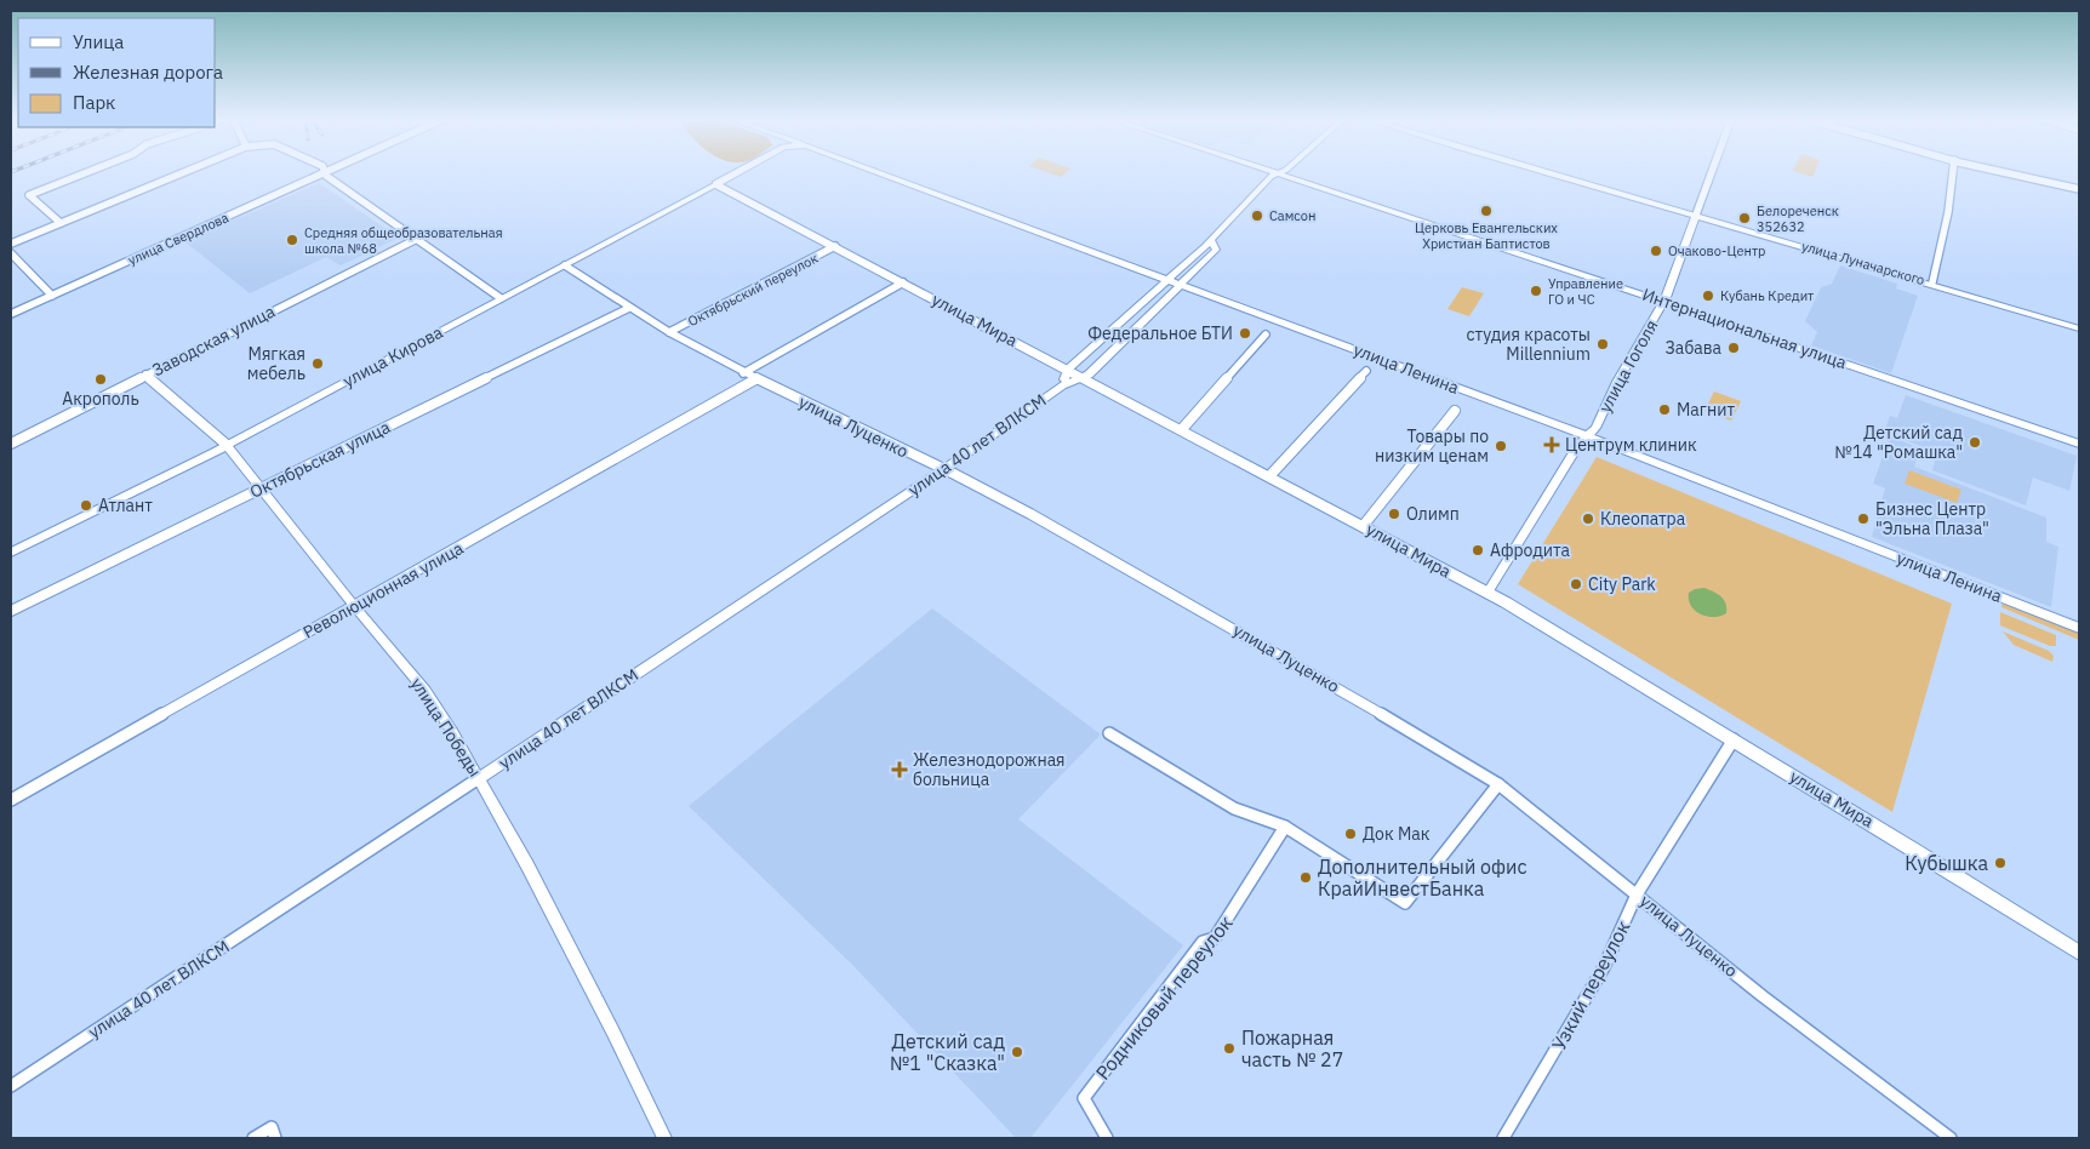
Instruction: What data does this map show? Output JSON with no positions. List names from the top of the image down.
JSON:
{
  "streets": {
    "main road": ["улица Мира", "улица Кирова"],
    "street": [
      "улица Свердлова",
      "улица Луначарского",
      "Октябрьский переулок",
      "Интернациональная улица",
      "Заводская улица",
      "улица Гоголя",
      "улица Ленина",
      "улица Луценко",
      "улица 40 лет ВЛКСМ",
      "Октябрьская улица",
      "Революционная улица",
      "улица Победы",
      "Узкий переулок",
      "Родниковый переулок"
    ]
  },
  "crossings": [
    ["улица Луначарского", "улица Гоголя"],
    ["Октябрьский переулок", "улица Мира"],
    ["Октябрьский переулок", "улица Луценко"],
    ["улица Мира", "улица Кирова"],
    ["улица Мира", "улица Гоголя"],
    ["улица Мира", "улица 40 лет ВЛКСМ"],
    ["улица Мира", "Узкий переулок"],
    ["Интернациональная улица", "улица Гоголя"],
    ["Интернациональная улица", "улица 40 лет ВЛКСМ"],
    ["Заводская улица", "улица Победы"],
    ["улица Кирова", "улица Луценко"],
    ["улица Кирова", "улица Победы"],
    ["улица Гоголя", "улица Ленина"],
    ["улица Ленина", "улица 40 лет ВЛКСМ"],
    ["улица Луценко", "улица 40 лет ВЛКСМ"],
    ["улица Луценко", "Октябрьская улица"],
    ["улица Луценко", "Революционная улица"],
    ["улица Луценко", "Узкий переулок"],
    ["улица 40 лет ВЛКСМ", "улица Победы"],
    ["Октябрьская улица", "улица Победы"],
    ["Революционная улица", "улица Победы"]
  ],
  "places": {
    "other": [
      "Церковь Евангельских Христиан Баптистов",
      "Самсон",
      "Белореченск 352632",
      "Средняя общеобразовательная школа №68",
      "Очаково-Центр",
      "Управление ГО и ЧС",
      "Кубань Кредит",
      "Федеральное БТИ",
      "студия красоты Millennium",
      "Забава",
      "Мягкая мебель",
      "Акрополь",
      "Магнит",
      "Детский сад №14 \"Ромашка\"",
      "Товары по низким ценам",
      "Атлант",
      "Олимп",
      "Клеопатра",
      "Бизнес Центр \"Эльна Плаза\"",
      "Афродита",
      "City Park",
      "Док Мак",
      "Кубышка",
      "Дополнительный офис КрайИнвестБанка",
      "Пожарная часть № 27",
      "Детский сад №1 \"Сказка\""
    ],
    "health": ["Центрум клиник", "Железнодорожная больница"]
  },
  "legend": ["Улица", "Железная дорога", "Парк"]
}
